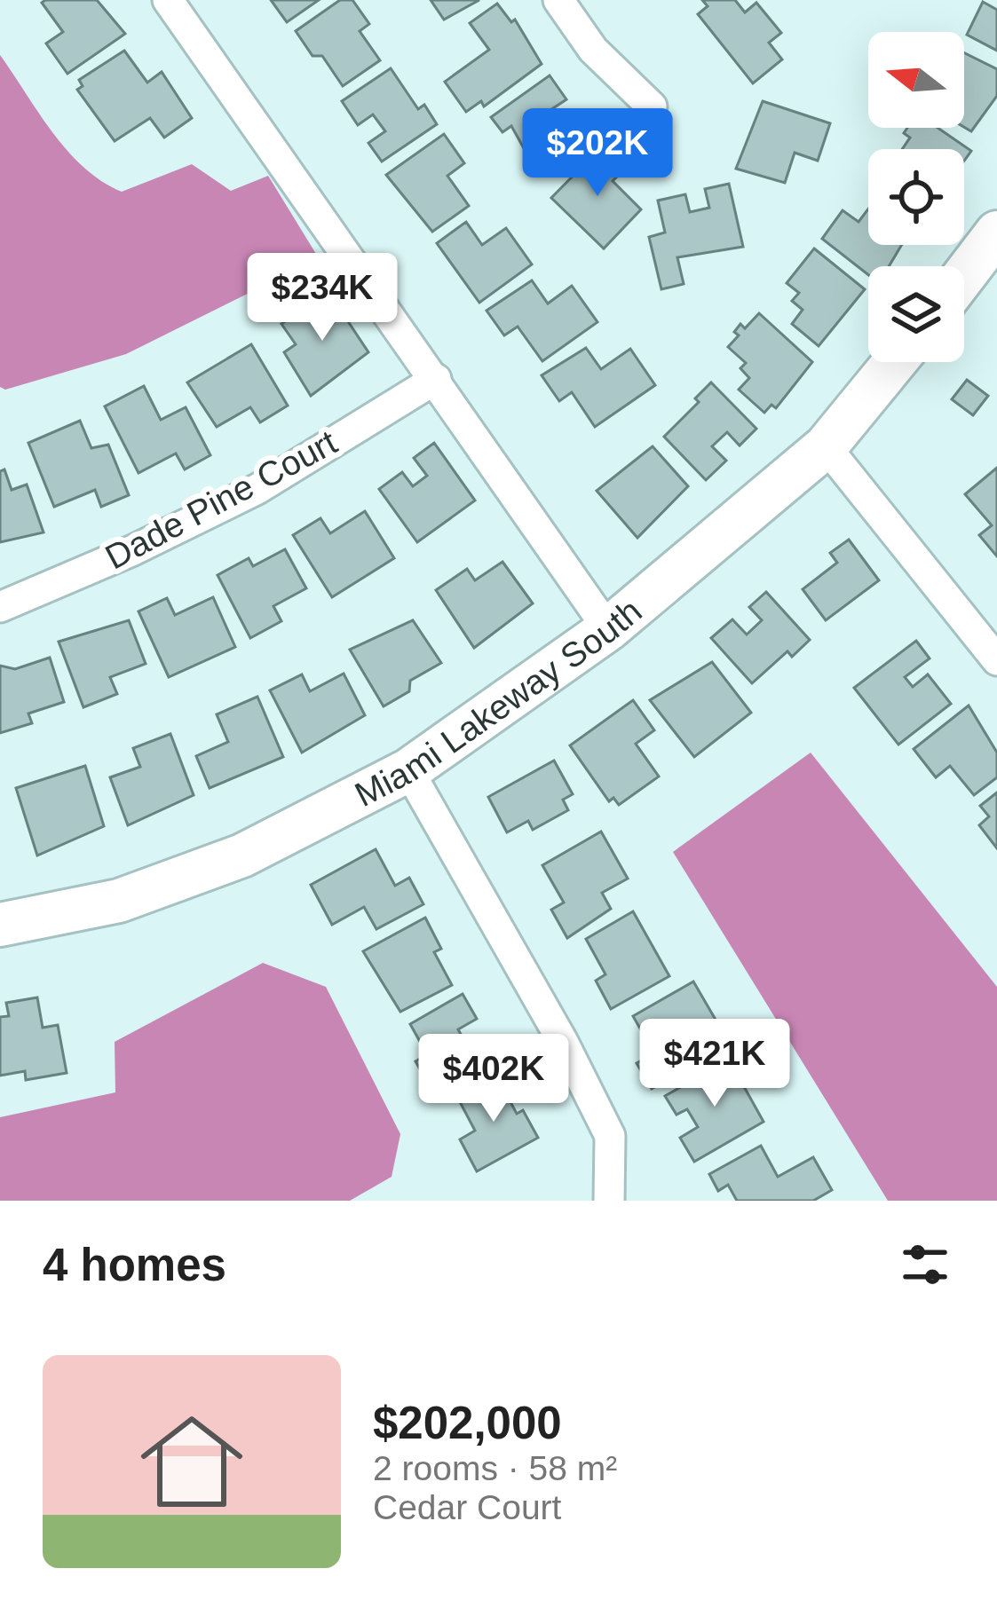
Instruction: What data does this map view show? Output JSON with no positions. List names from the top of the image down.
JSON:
{
  "streets": {
    "street": ["Dade Pine Court", "Miami Lakeway South"]
  },
  "north": "left",
  "page": {
    "price": [
      "$202K",
      "$234K",
      "$421K",
      "$402K"
    ],
    "heading": "4 homes",
    "list": [
      {
        "name": "$202,000",
        "note": "2 rooms · 58 m² · Cedar Court"
      }
    ]
  }
}
